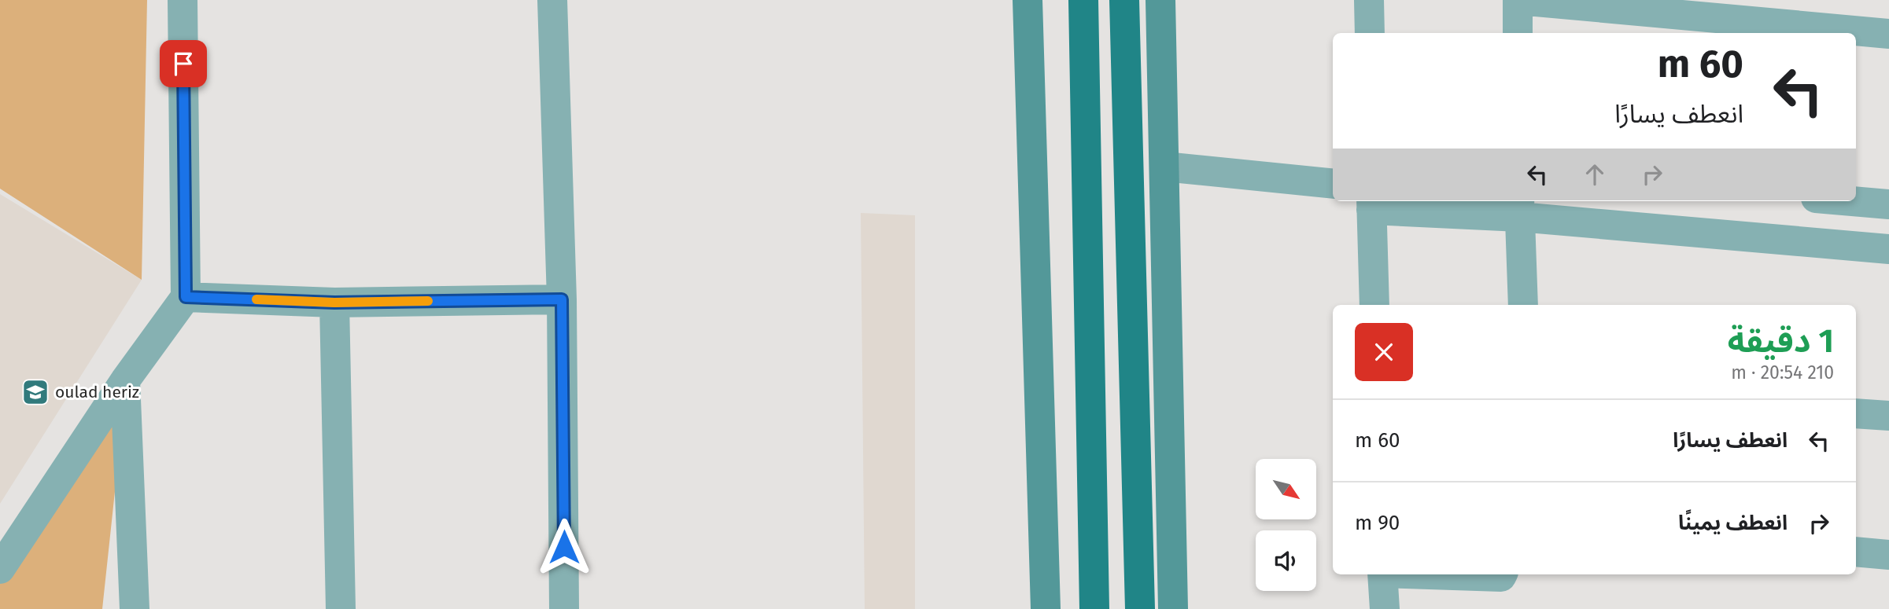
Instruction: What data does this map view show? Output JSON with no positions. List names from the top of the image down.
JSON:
{
  "places": {
    "school or university": ["oulad heriz"]
  },
  "north": "bottom right",
  "page": {
    "turn": ["60 m", "انعطف يسارًا"],
    "heading": ["1 دقيقة", "210 m · 20:54"],
    "list": [
      {
        "name": "انعطف يسارًا",
        "value": "60 m"
      },
      {
        "name": "انعطف يمينًا",
        "value": "90 m"
      }
    ]
  }
}
